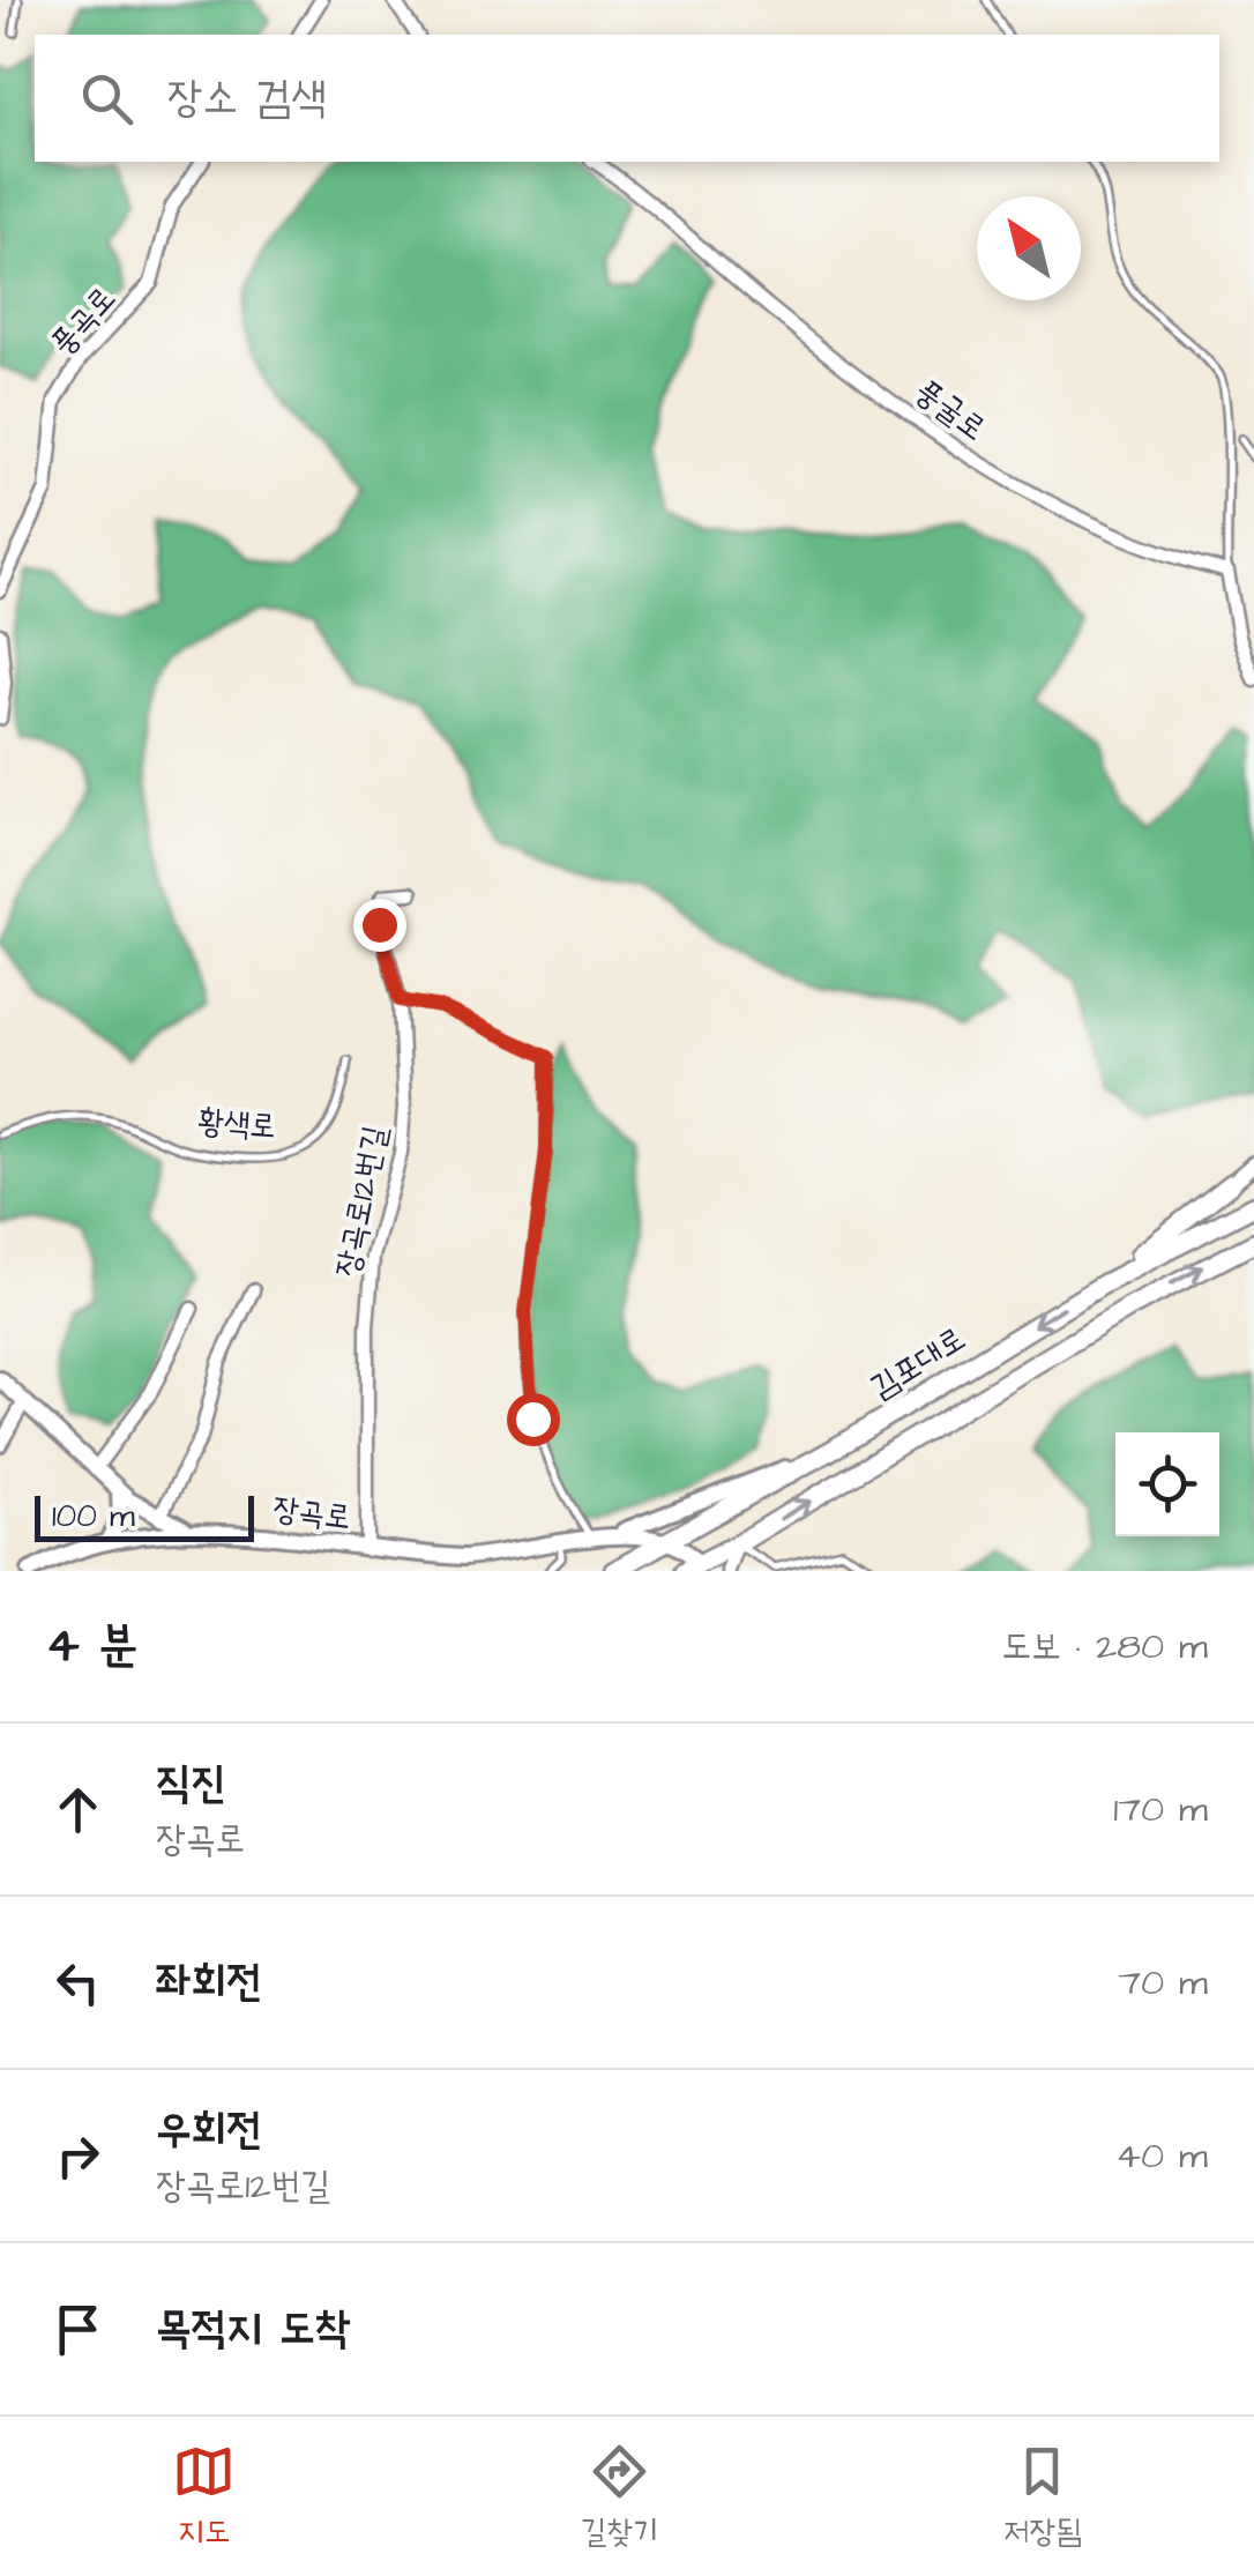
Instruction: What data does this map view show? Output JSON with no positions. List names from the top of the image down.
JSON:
{
  "streets": {
    "main road": ["김포대로"],
    "street": [
      "풍곡로",
      "풍굴로",
      "장곡로12번길",
      "장곡로"
    ],
    "lane": ["황색로"]
  },
  "crossings": [
    ["장곡로12번길", "장곡로"],
    ["김포대로", "장곡로"]
  ],
  "scale_bar": "100 m",
  "north": "top left",
  "page": {
    "search": "장소 검색",
    "scale": "100 m",
    "heading": ["4 분", "도보 · 280 m"],
    "list": [
      ["직진", "장곡로", "170 m"],
      ["좌회전", "70 m"],
      ["우회전", "장곡로12번길", "40 m"],
      "목적지 도착"
    ],
    "nav": ["지도", "길찾기", "저장됨"]
  }
}
